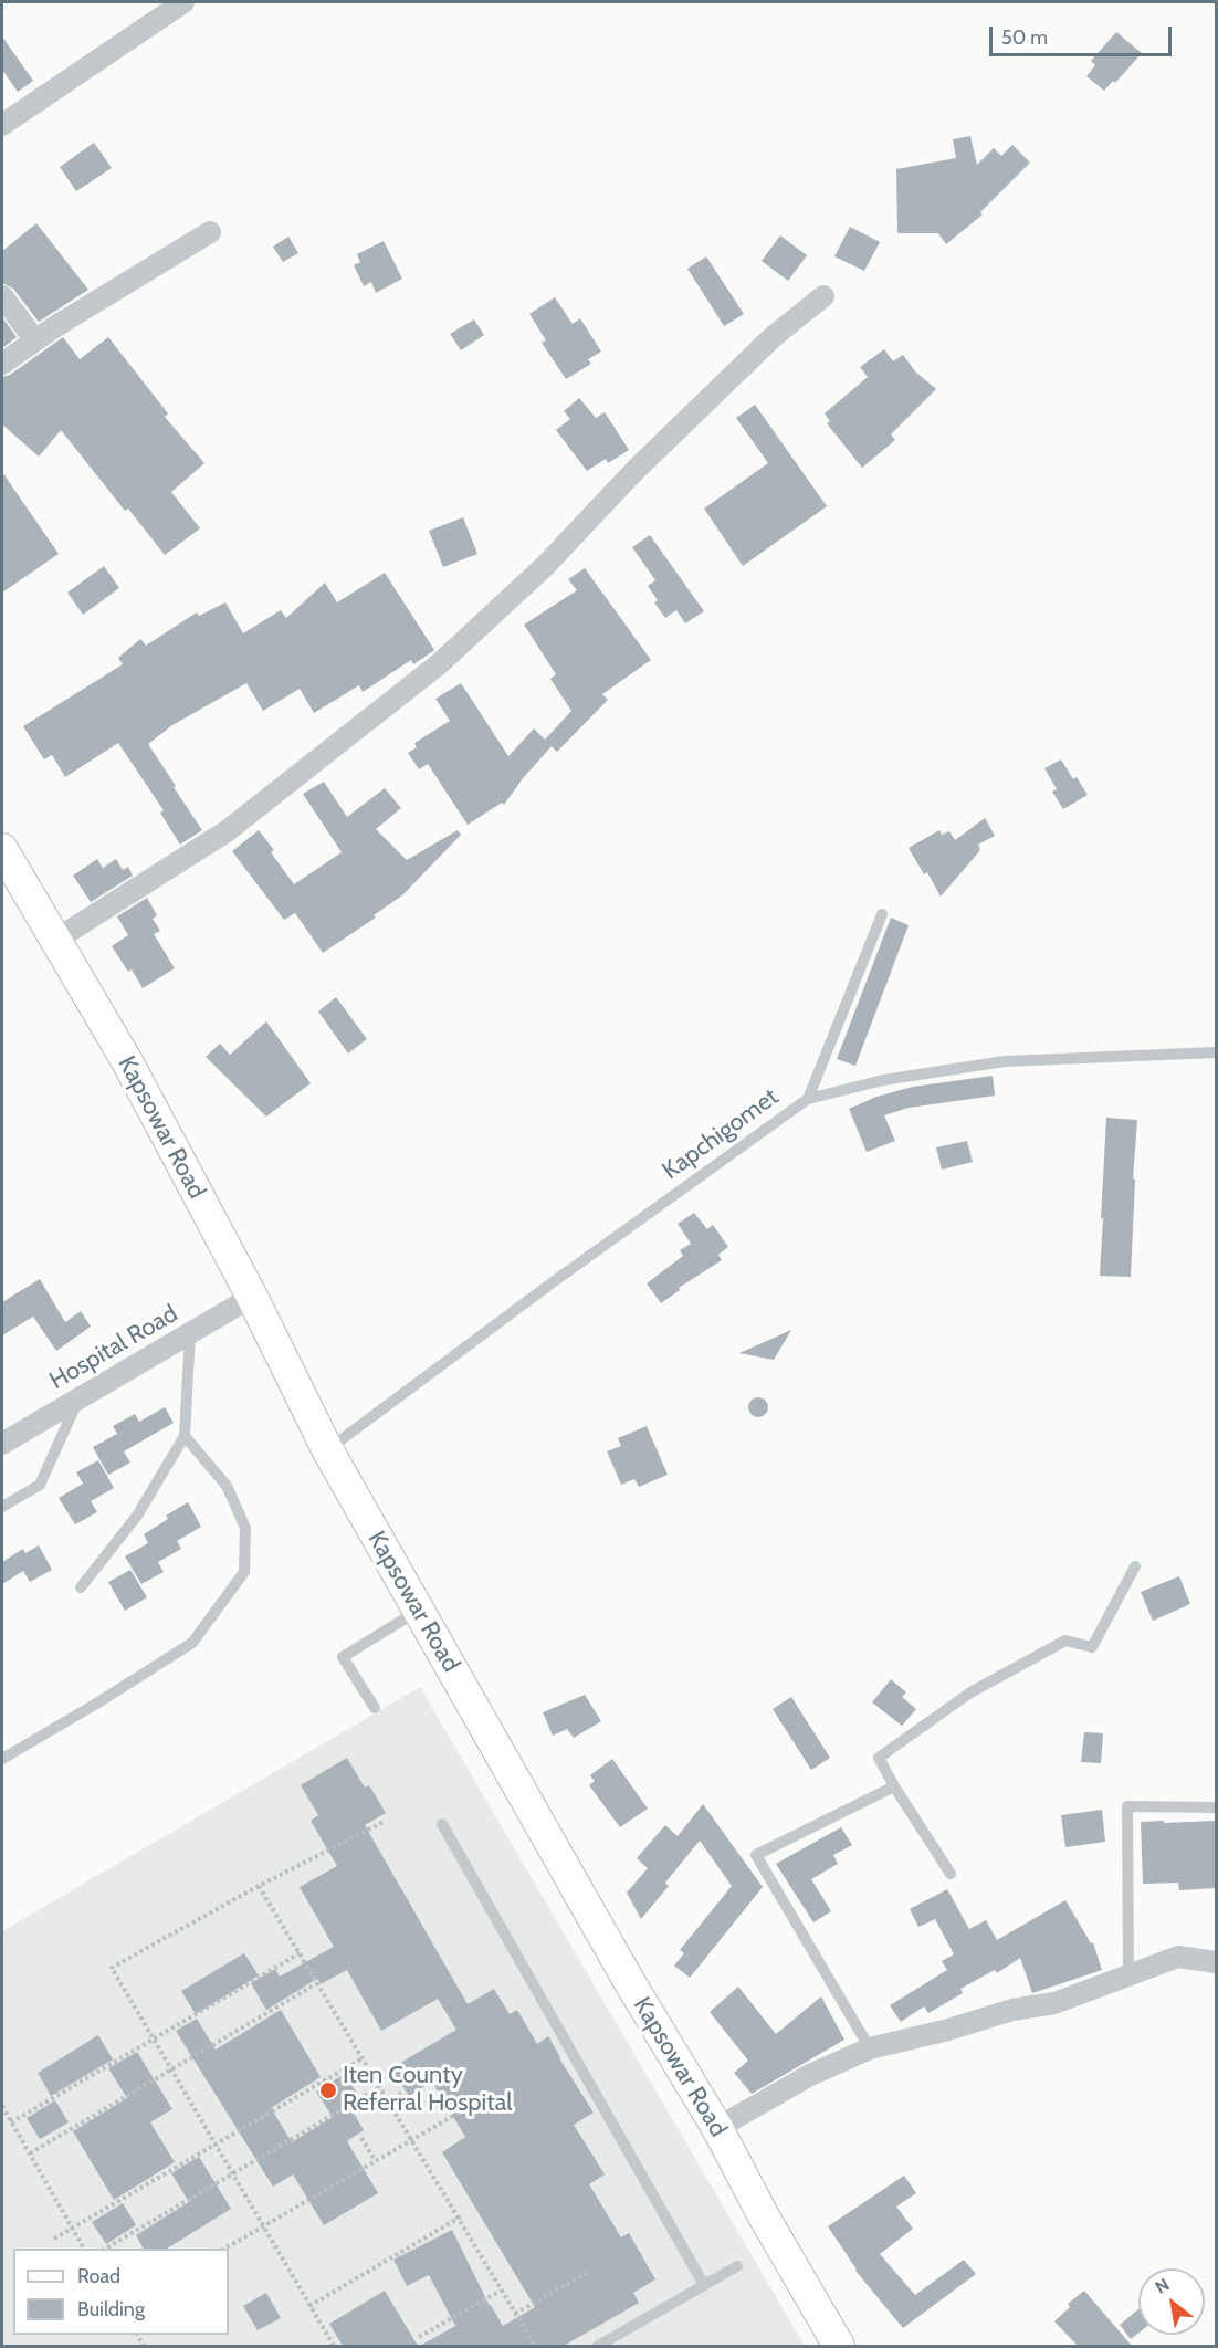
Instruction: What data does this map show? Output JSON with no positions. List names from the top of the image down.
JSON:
{
  "streets": {
    "main road": ["Kapsowar Road"],
    "street": ["Hospital Road"],
    "lane": ["Kapchigomet"]
  },
  "crossings": [
    ["Kapsowar Road", "Kapchigomet"],
    ["Kapsowar Road", "Hospital Road"]
  ],
  "places": ["Iten County Referral Hospital"],
  "legend": ["Road", "Building"],
  "scale_bar": "50 m",
  "north": "top left"
}
